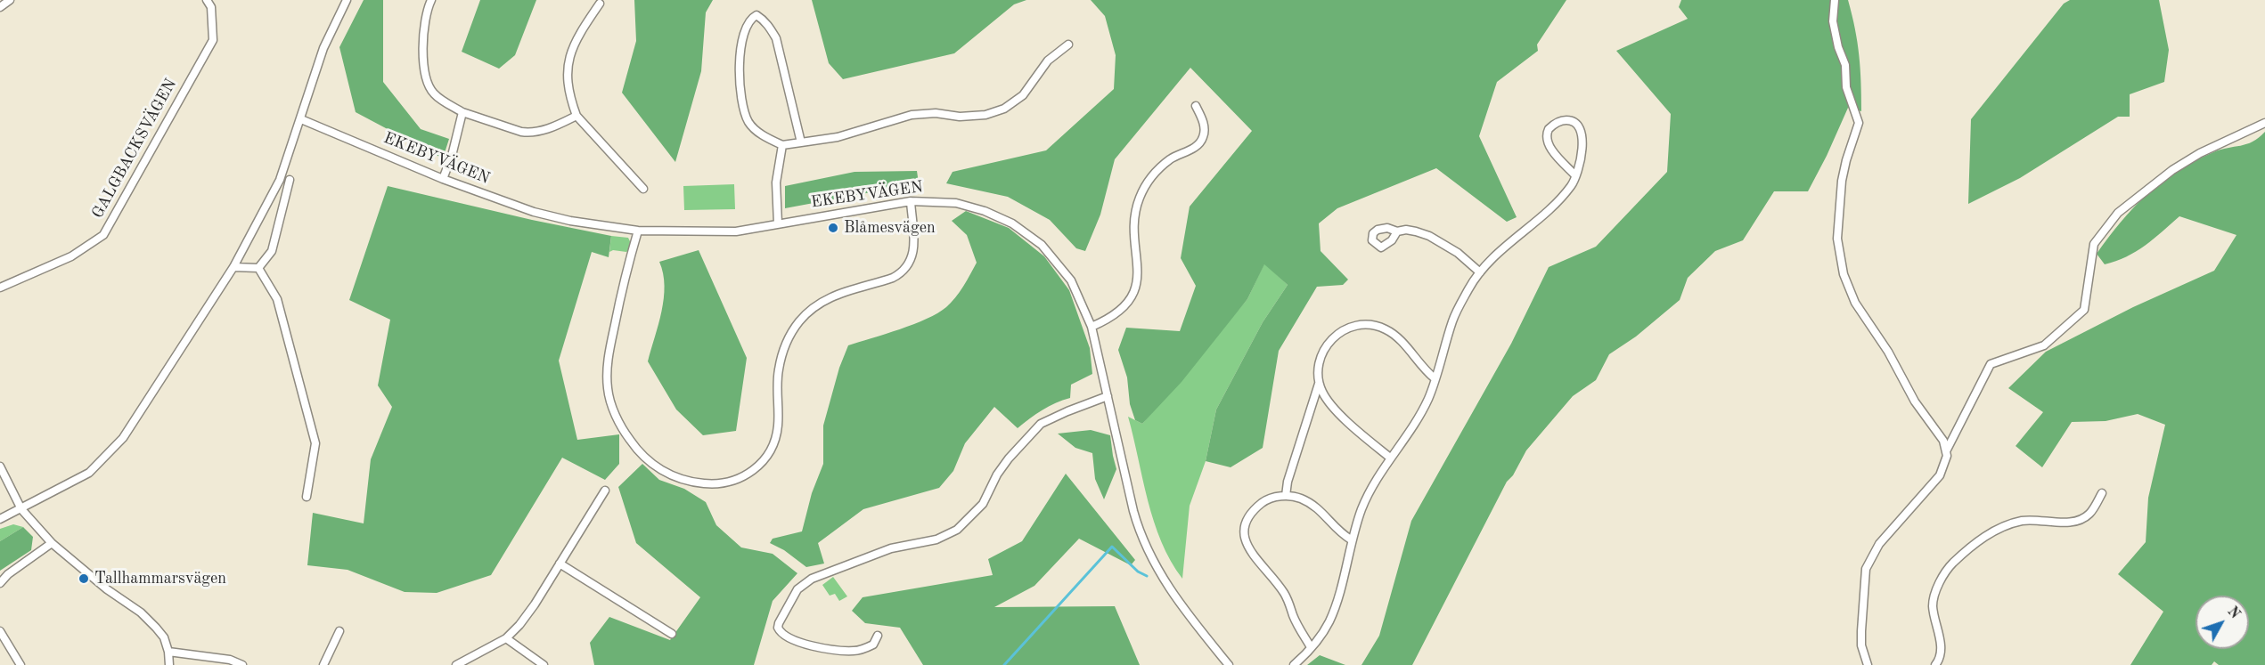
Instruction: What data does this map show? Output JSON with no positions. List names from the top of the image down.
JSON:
{
  "streets": {
    "street": ["GALGBACKSVÄGEN", "EKEBYVÄGEN"]
  },
  "places": ["Blåmesvägen", "Tallhammarsvägen"],
  "north": "top right"
}
